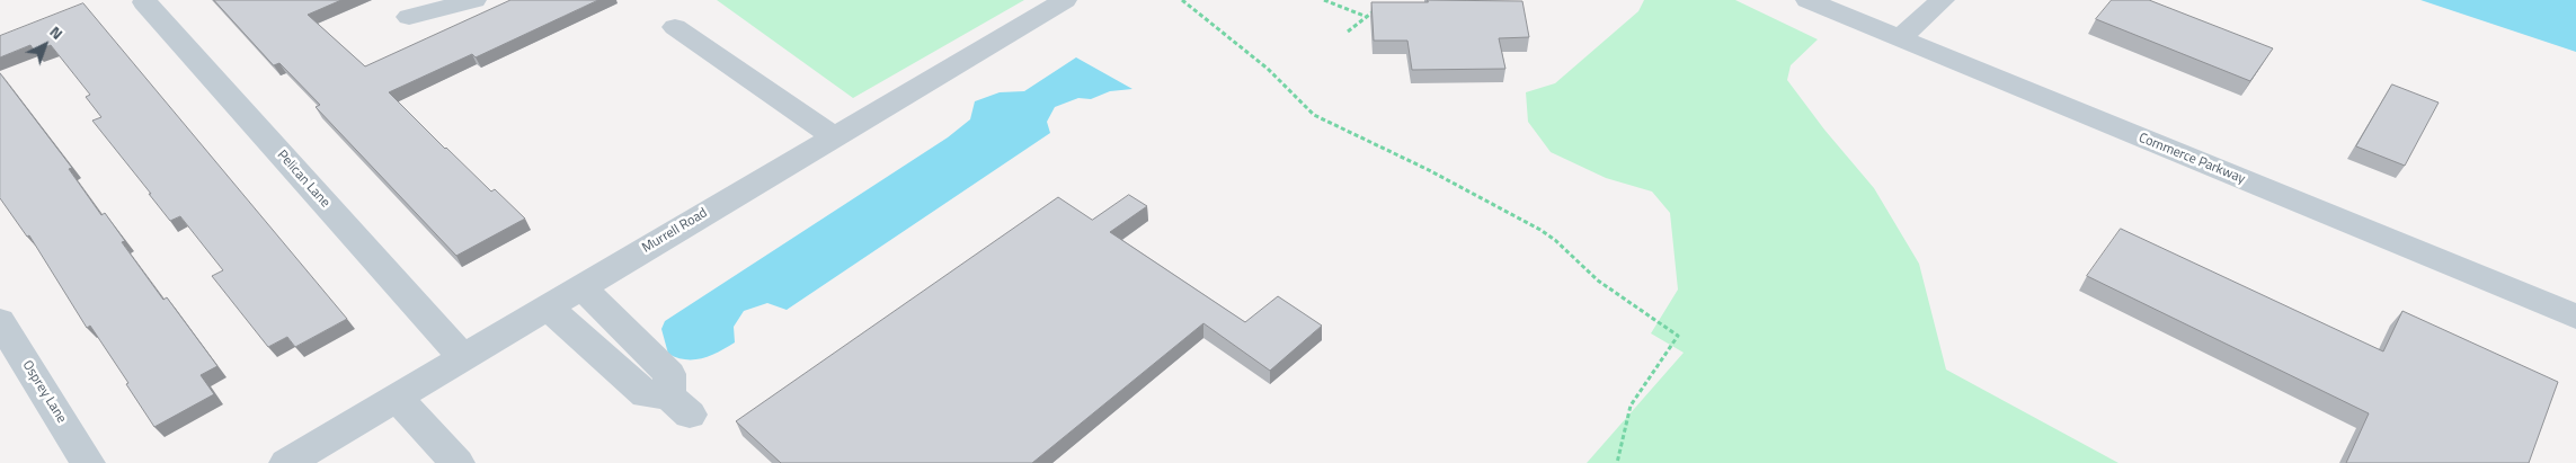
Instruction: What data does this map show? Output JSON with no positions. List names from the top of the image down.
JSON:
{
  "streets": {
    "street": [
      "Commerce Parkway",
      "Pelican Lane",
      "Murrell Road",
      "Osprey Lane"
    ]
  },
  "crossings": [
    ["Pelican Lane", "Murrell Road"]
  ],
  "north": "top right"
}
